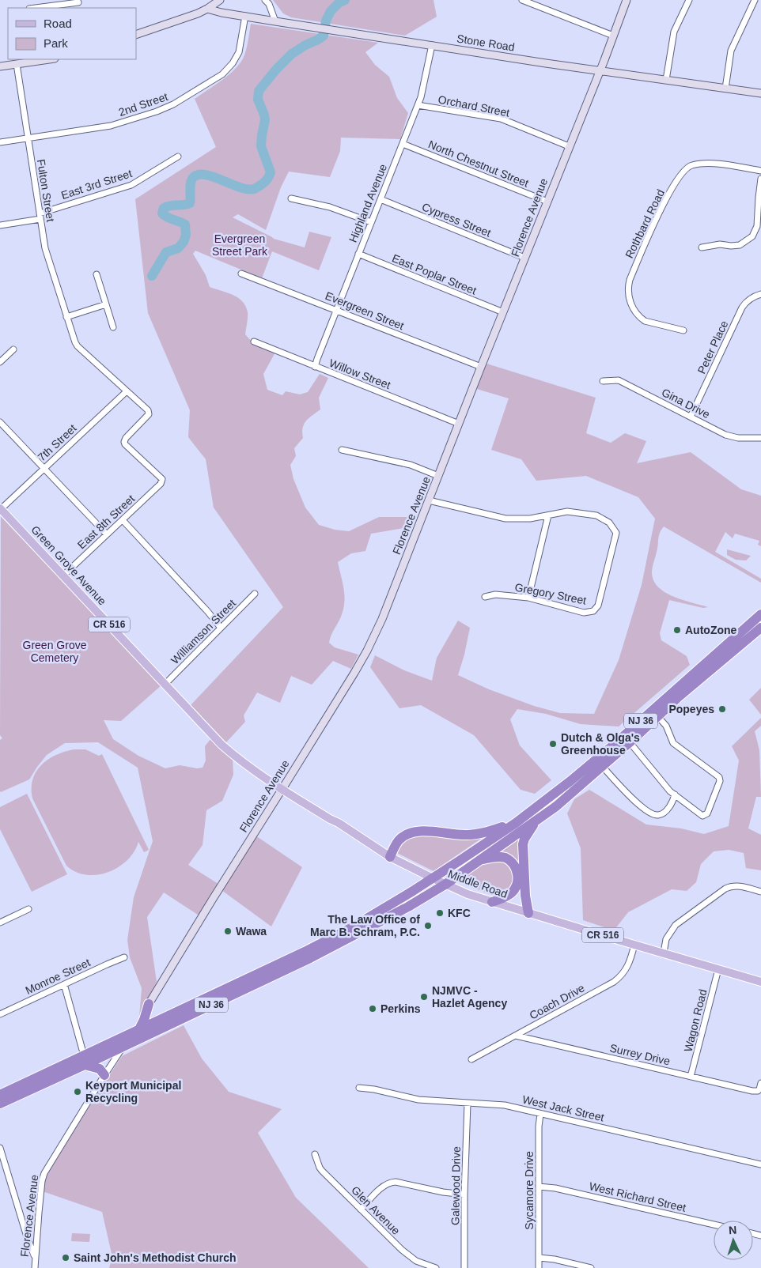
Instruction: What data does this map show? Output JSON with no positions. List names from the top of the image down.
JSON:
{
  "streets": {
    "highway": ["NJ 36"],
    "main road": ["Green Grove Avenue", "CR 516", "Middle Road"],
    "street": [
      "Stone Road",
      "2nd Street",
      "Orchard Street",
      "North Chestnut Street",
      "East 3rd Street",
      "Fulton Street",
      "Highland Avenue",
      "Florence Avenue",
      "Cypress Street",
      "Rothbard Road",
      "East Poplar Street",
      "Evergreen Street",
      "Peter Place",
      "Willow Street",
      "Gina Drive",
      "7th Street",
      "East 8th Street",
      "Gregory Street",
      "Williamson Street",
      "Monroe Street",
      "Coach Drive",
      "Wagon Road",
      "Surrey Drive",
      "West Jack Street",
      "Galewood Drive",
      "Sycamore Drive",
      "West Richard Street",
      "Glen Avenue"
    ]
  },
  "crossings": [
    ["Stone Road", "2nd Street"],
    ["Stone Road", "Highland Avenue"],
    ["Stone Road", "Florence Avenue"],
    ["2nd Street", "Fulton Street"],
    ["Orchard Street", "Highland Avenue"],
    ["Orchard Street", "Florence Avenue"],
    ["North Chestnut Street", "Highland Avenue"],
    ["North Chestnut Street", "Florence Avenue"],
    ["East 3rd Street", "Fulton Street"],
    ["Fulton Street", "7th Street"],
    ["Fulton Street", "East 8th Street"],
    ["Highland Avenue", "Cypress Street"],
    ["Highland Avenue", "East Poplar Street"],
    ["Highland Avenue", "Evergreen Street"],
    ["Highland Avenue", "Willow Street"],
    ["Florence Avenue", "Cypress Street"],
    ["Florence Avenue", "East Poplar Street"],
    ["Florence Avenue", "Evergreen Street"],
    ["Florence Avenue", "Willow Street"],
    ["Florence Avenue", "Gregory Street"],
    ["Florence Avenue", "NJ 36"],
    ["Florence Avenue", "Middle Road"],
    ["Peter Place", "Gina Drive"],
    ["7th Street", "Green Grove Avenue"],
    ["East 8th Street", "Green Grove Avenue"],
    ["Green Grove Avenue", "Williamson Street"],
    ["Green Grove Avenue", "Middle Road"],
    ["NJ 36", "Middle Road"],
    ["Middle Road", "Coach Drive"],
    ["Middle Road", "Wagon Road"],
    ["Coach Drive", "Surrey Drive"],
    ["Wagon Road", "Surrey Drive"],
    ["West Jack Street", "Galewood Drive"],
    ["West Jack Street", "Sycamore Drive"],
    ["Sycamore Drive", "West Richard Street"]
  ],
  "parks": ["Evergreen Street Park", "Green Grove Cemetery"],
  "places": [
    "AutoZone",
    "Popeyes",
    "Dutch & Olga's Greenhouse",
    "KFC",
    "The Law Office of Marc B. Schram, P.C.",
    "Wawa",
    "NJMVC - Hazlet Agency",
    "Perkins",
    "Keyport Municipal Recycling",
    "Saint John's Methodist Church"
  ],
  "legend": ["Road", "Park"],
  "north": "top"
}
